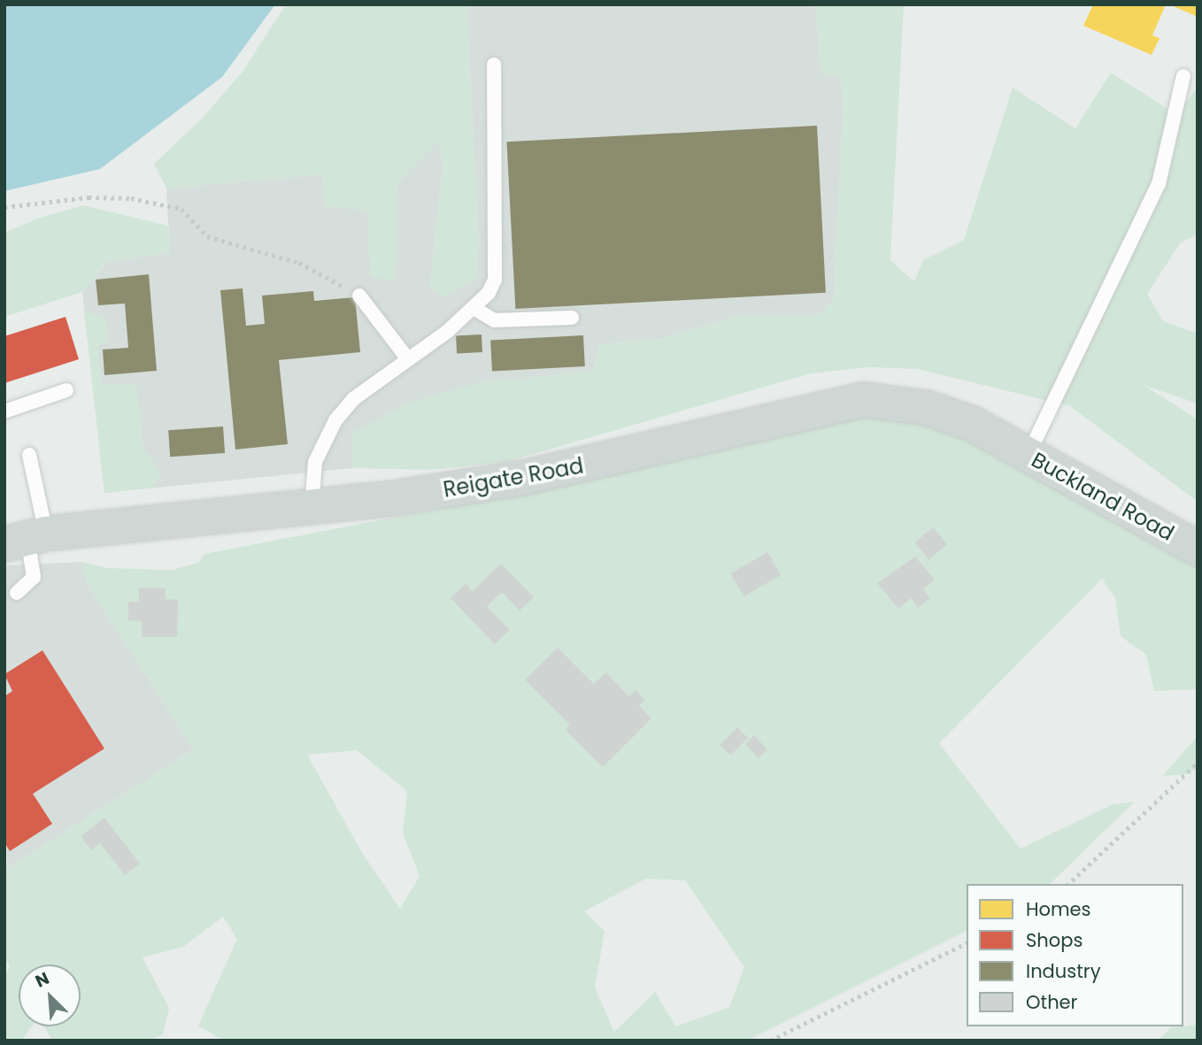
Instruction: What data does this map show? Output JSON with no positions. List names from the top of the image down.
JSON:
{
  "streets": {
    "main road": ["Reigate Road", "Buckland Road"]
  },
  "crossings": [
    ["Reigate Road", "Buckland Road"]
  ],
  "legend": [
    "Homes",
    "Shops",
    "Industry",
    "Other"
  ],
  "north": "top left"
}
